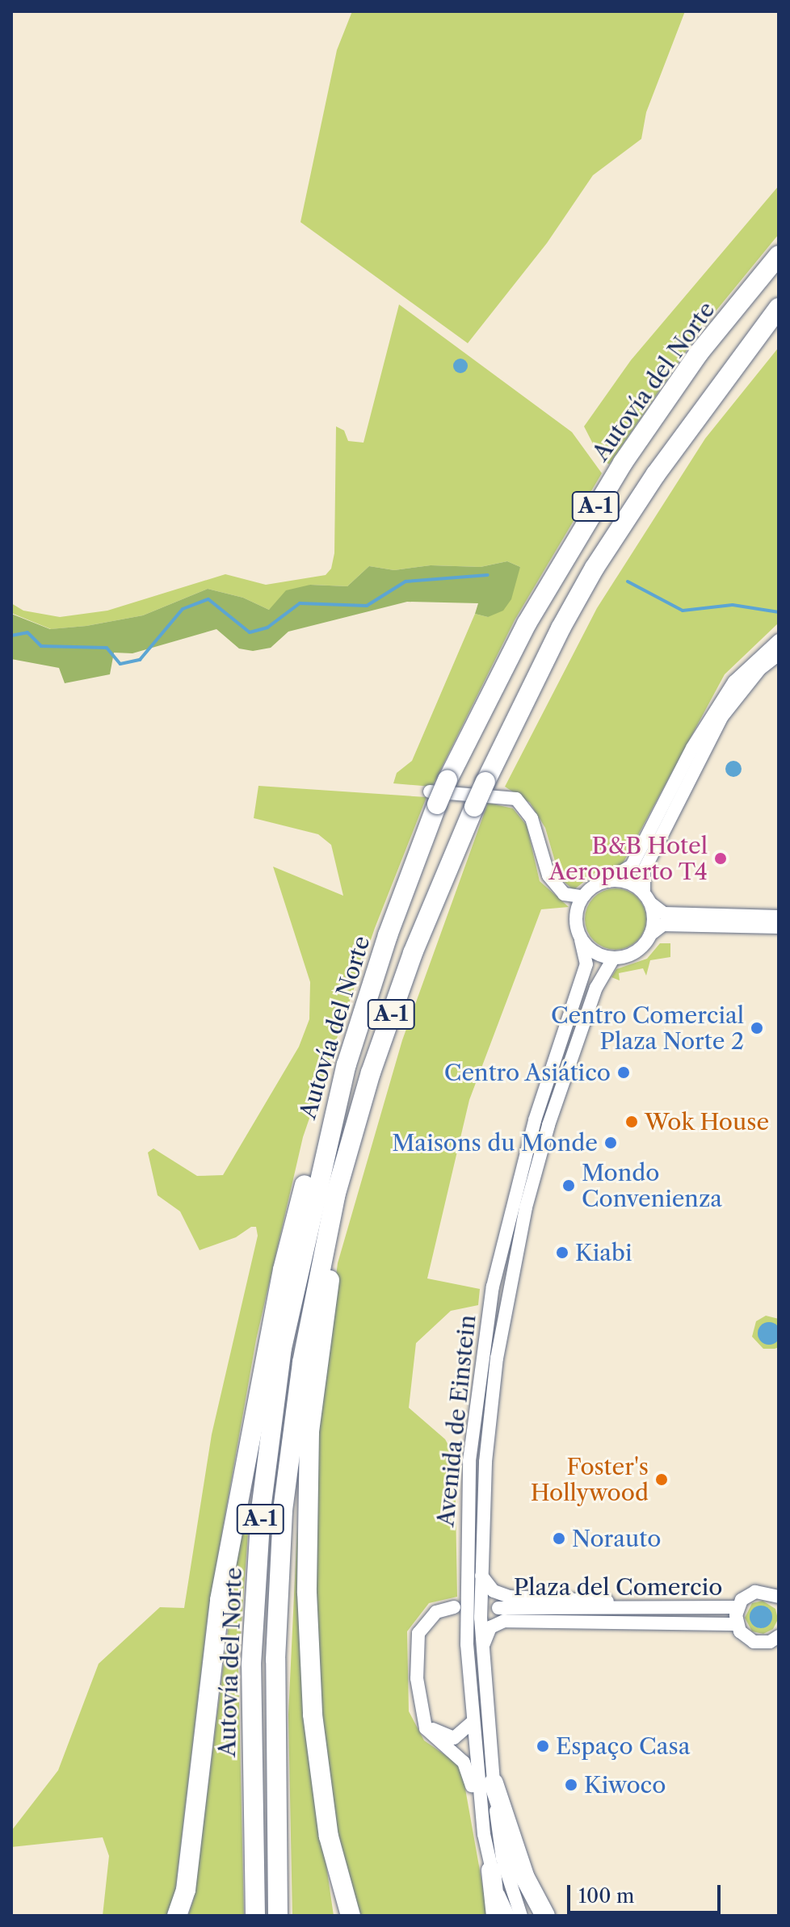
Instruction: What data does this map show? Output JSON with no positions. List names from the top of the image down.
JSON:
{
  "streets": {
    "highway": ["Autovía del Norte", "A-1"],
    "street": ["Avenida de Einstein", "Plaza del Comercio"]
  },
  "crossings": [
    ["Avenida de Einstein", "Plaza del Comercio"]
  ],
  "places": [
    "B&B Hotel Aeropuerto T4",
    "Centro Comercial Plaza Norte 2",
    "Centro Asiático",
    "Wok House",
    "Maisons du Monde",
    "Mondo Convenienza",
    "Kiabi",
    "Foster's Hollywood",
    "Norauto",
    "Espaço Casa",
    "Kiwoco"
  ],
  "scale_bar": "100 m"
}
